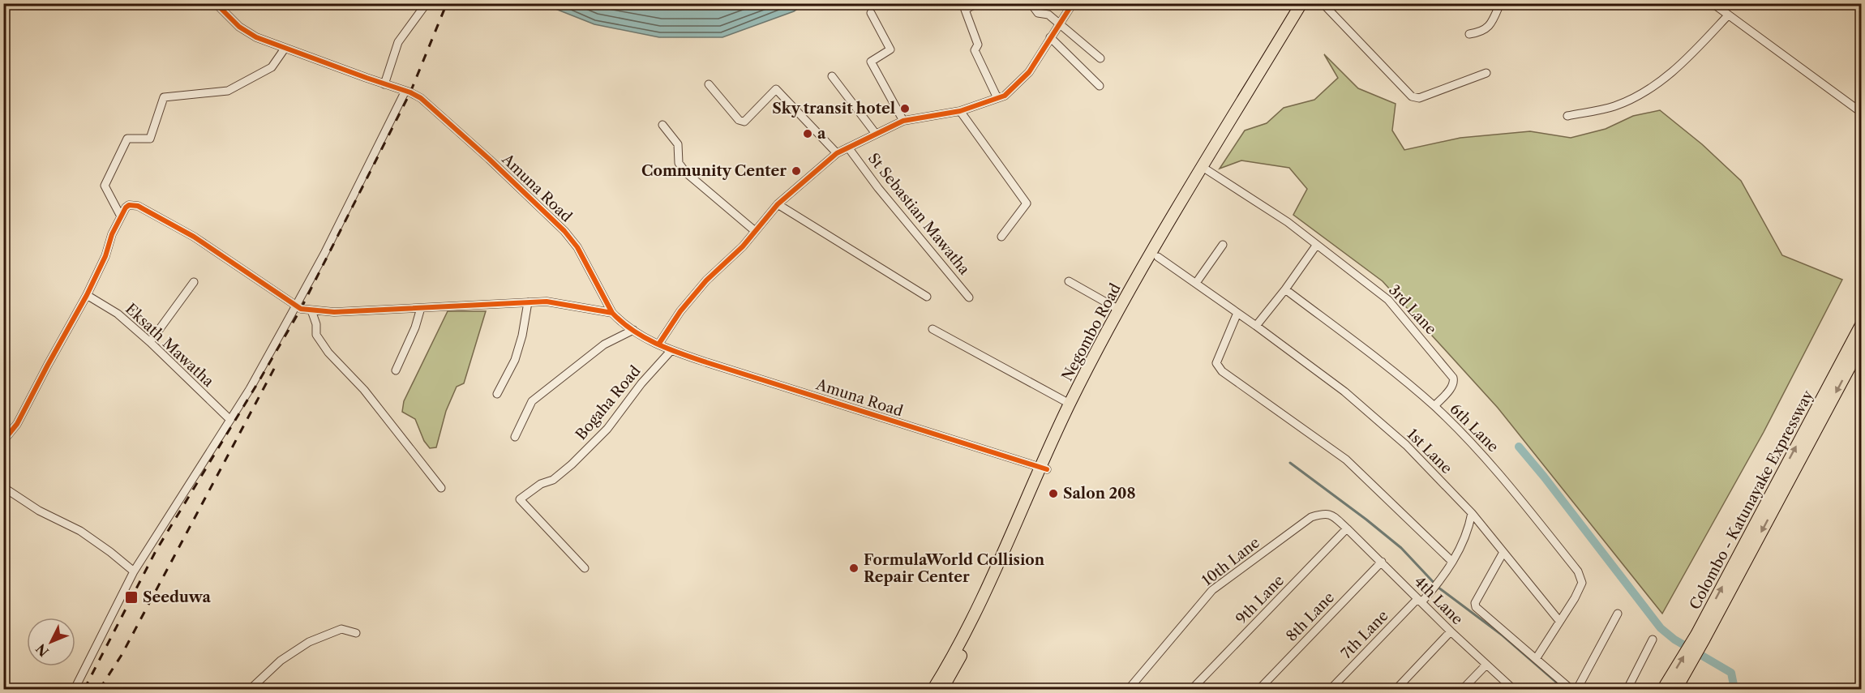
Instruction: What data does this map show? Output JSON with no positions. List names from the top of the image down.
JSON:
{
  "streets": {
    "highway": ["Negombo Road", "Colombo - Katunayake Expressway"],
    "street": [
      "Amuna Road",
      "St Sebastian Mawatha",
      "3rd Lane",
      "Eksath Mawatha",
      "Bogaha Road",
      "6th Lane",
      "1st Lane",
      "10th Lane",
      "9th Lane",
      "4th Lane",
      "8th Lane",
      "7th Lane"
    ]
  },
  "crossings": [
    ["Amuna Road", "Negombo Road"],
    ["Amuna Road", "Bogaha Road"],
    ["3rd Lane", "Negombo Road"],
    ["3rd Lane", "6th Lane"],
    ["Negombo Road", "1st Lane"],
    ["6th Lane", "1st Lane"],
    ["1st Lane", "7th Lane"],
    ["10th Lane", "9th Lane"],
    ["10th Lane", "4th Lane"],
    ["9th Lane", "4th Lane"],
    ["4th Lane", "8th Lane"],
    ["4th Lane", "7th Lane"]
  ],
  "places": {
    "other": [
      "Sky transit hotel",
      "a",
      "Community Center",
      "Salon 208",
      "FormulaWorld Collision Repair Center"
    ],
    "transit": ["Seeduwa"]
  },
  "north": "bottom left"
}
